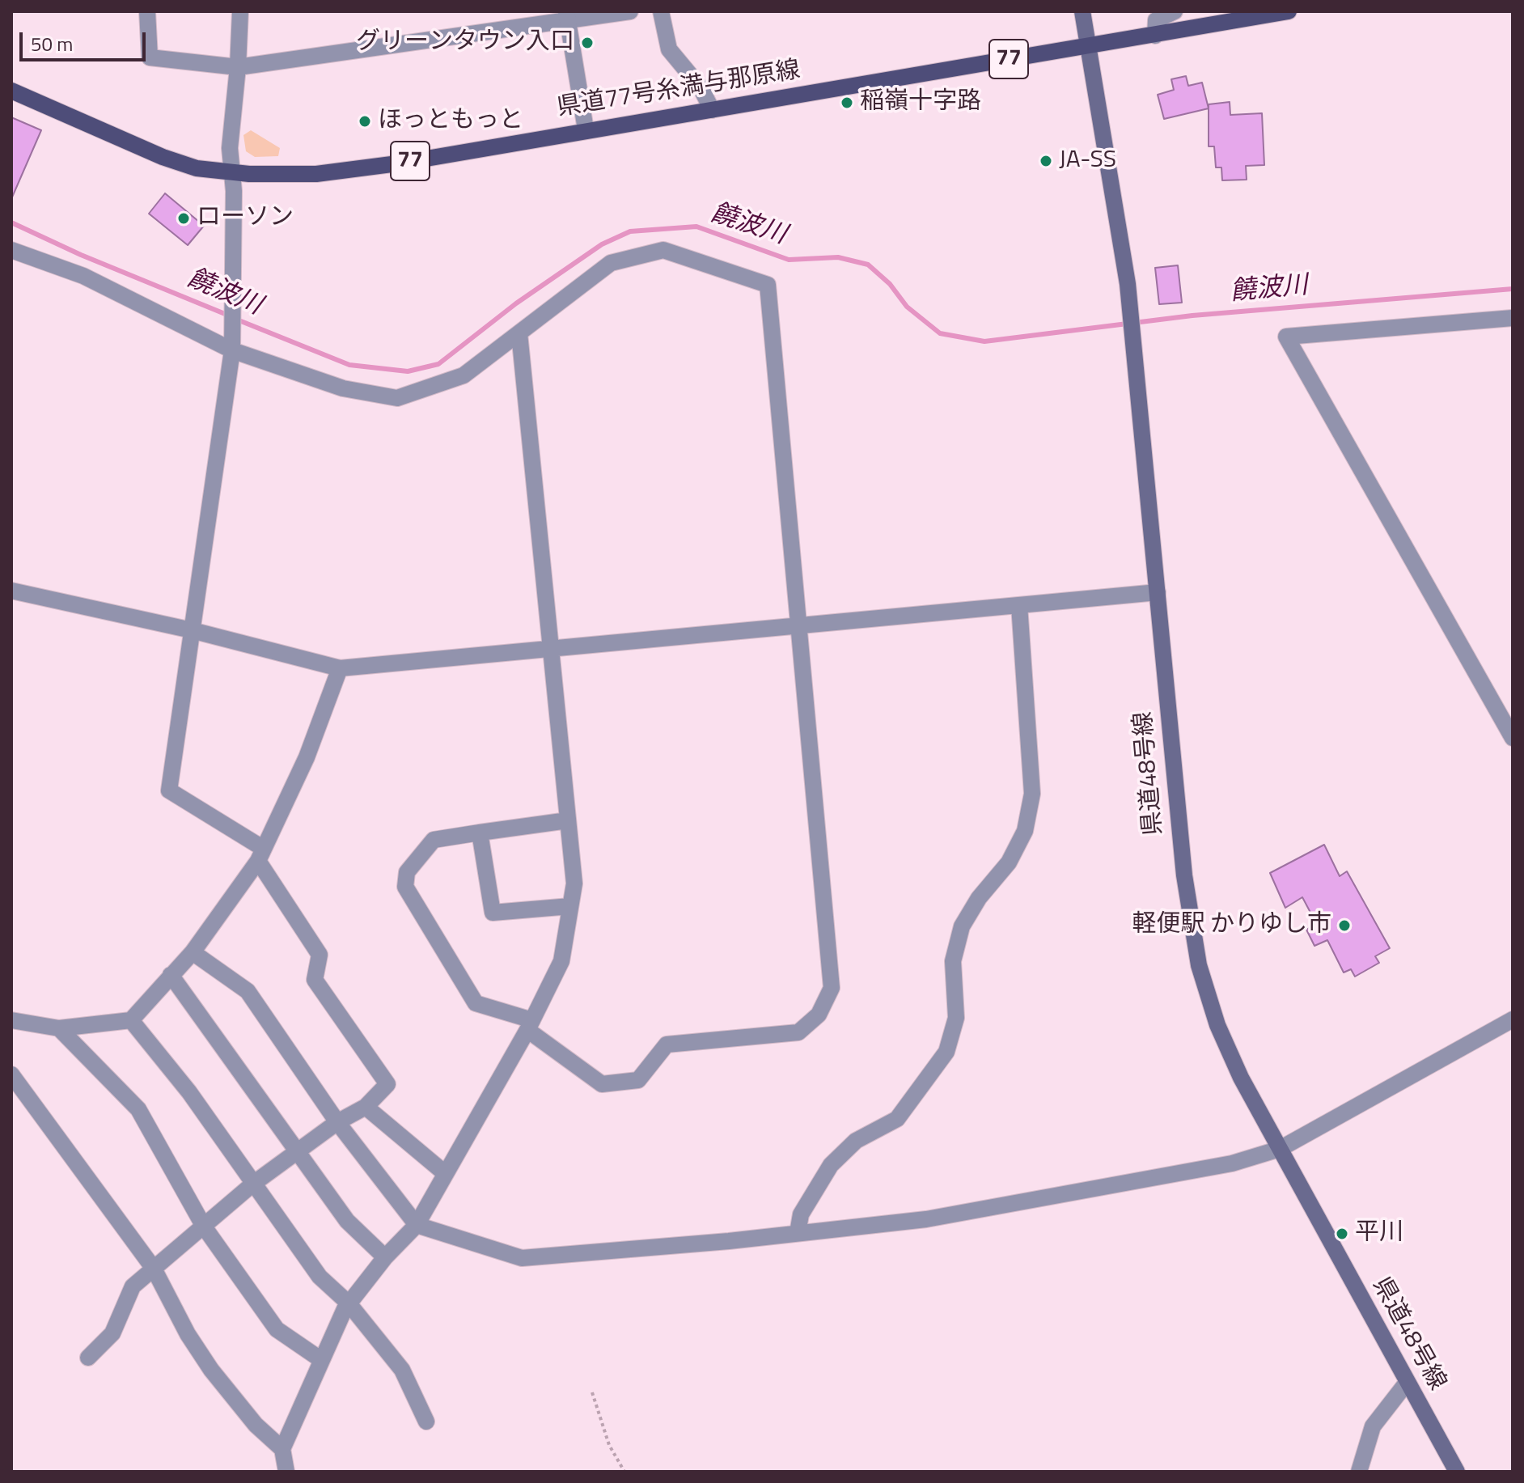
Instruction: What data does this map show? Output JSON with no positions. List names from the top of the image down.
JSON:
{
  "streets": {
    "main road": ["77", "県道77号糸満与那原線", "県道48号線"]
  },
  "crossings": [
    ["県道77号糸満与那原線", "県道48号線"]
  ],
  "water": ["饒波川"],
  "places": [
    "グリーンタウン入口",
    "稲嶺十字路",
    "ほっともっと",
    "JA-SS",
    "ローソン",
    "軽便駅 かりゆし市",
    "平川"
  ],
  "scale_bar": "50 m"
}
